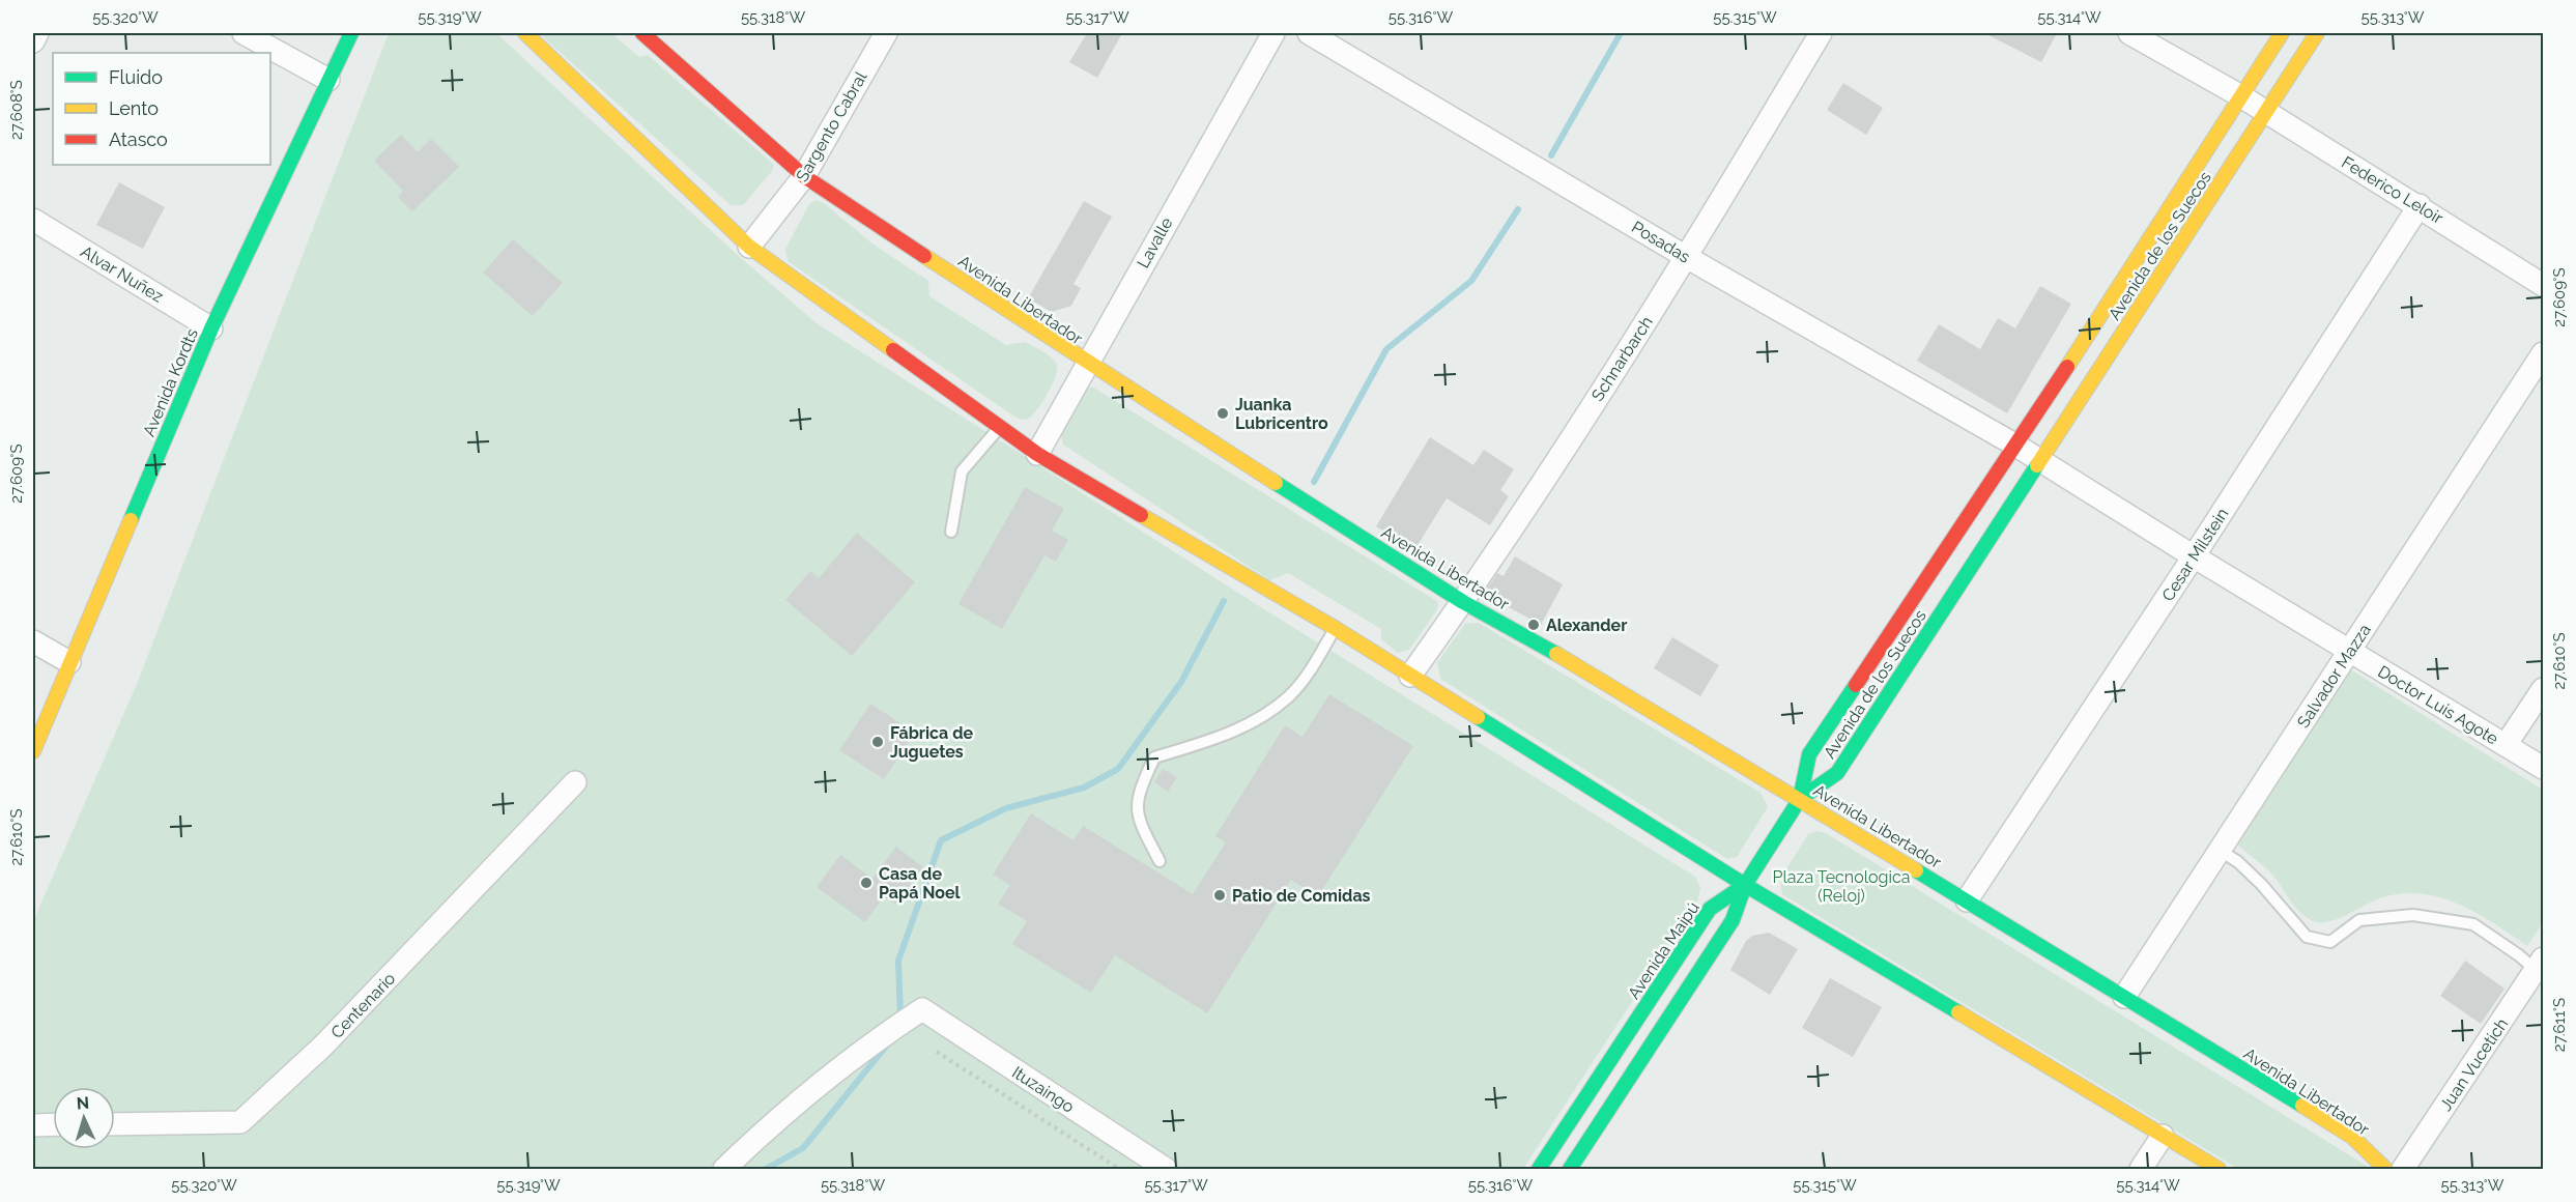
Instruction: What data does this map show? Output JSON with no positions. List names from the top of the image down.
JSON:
{
  "streets": {
    "main road": [
      "Avenida de los Suecos",
      "Avenida Libertador",
      "Avenida Kordts",
      "Avenida Maipú"
    ],
    "street": [
      "Sargento Cabral",
      "Federico Leloir",
      "Posadas",
      "Lavalle",
      "Alvar Nuñez",
      "Schnarbarch",
      "Cesar Milstein",
      "Salvador Mazza",
      "Doctor Luis Agote",
      "Centenario",
      "Juan Vucetich",
      "Ituzaingo"
    ]
  },
  "crossings": [
    ["Sargento Cabral", "Avenida Libertador"],
    ["Federico Leloir", "Avenida de los Suecos"],
    ["Federico Leloir", "Cesar Milstein"],
    ["Posadas", "Avenida de los Suecos"],
    ["Posadas", "Schnarbarch"],
    ["Posadas", "Doctor Luis Agote"],
    ["Lavalle", "Avenida Libertador"],
    ["Avenida de los Suecos", "Avenida Libertador"],
    ["Avenida de los Suecos", "Doctor Luis Agote"],
    ["Alvar Nuñez", "Avenida Kordts"],
    ["Avenida Libertador", "Schnarbarch"],
    ["Avenida Libertador", "Cesar Milstein"],
    ["Avenida Libertador", "Salvador Mazza"],
    ["Cesar Milstein", "Doctor Luis Agote"],
    ["Salvador Mazza", "Doctor Luis Agote"]
  ],
  "parks": ["Plaza Tecnologica (Reloj)"],
  "places": [
    "Juanka Lubricentro",
    "Alexander",
    "Fábrica de Juguetes",
    "Casa de Papá Noel",
    "Patio de Comidas"
  ],
  "legend": ["Fluido", "Lento", "Atasco"],
  "north": "top",
  "coordinates": [
    "55.320°W",
    "55.319°W",
    "55.318°W",
    "55.317°W",
    "55.316°W",
    "55.315°W",
    "55.314°W",
    "55.313°W",
    "27.608°S",
    "27.609°S",
    "27.610°S",
    "27.611°S"
  ]
}
